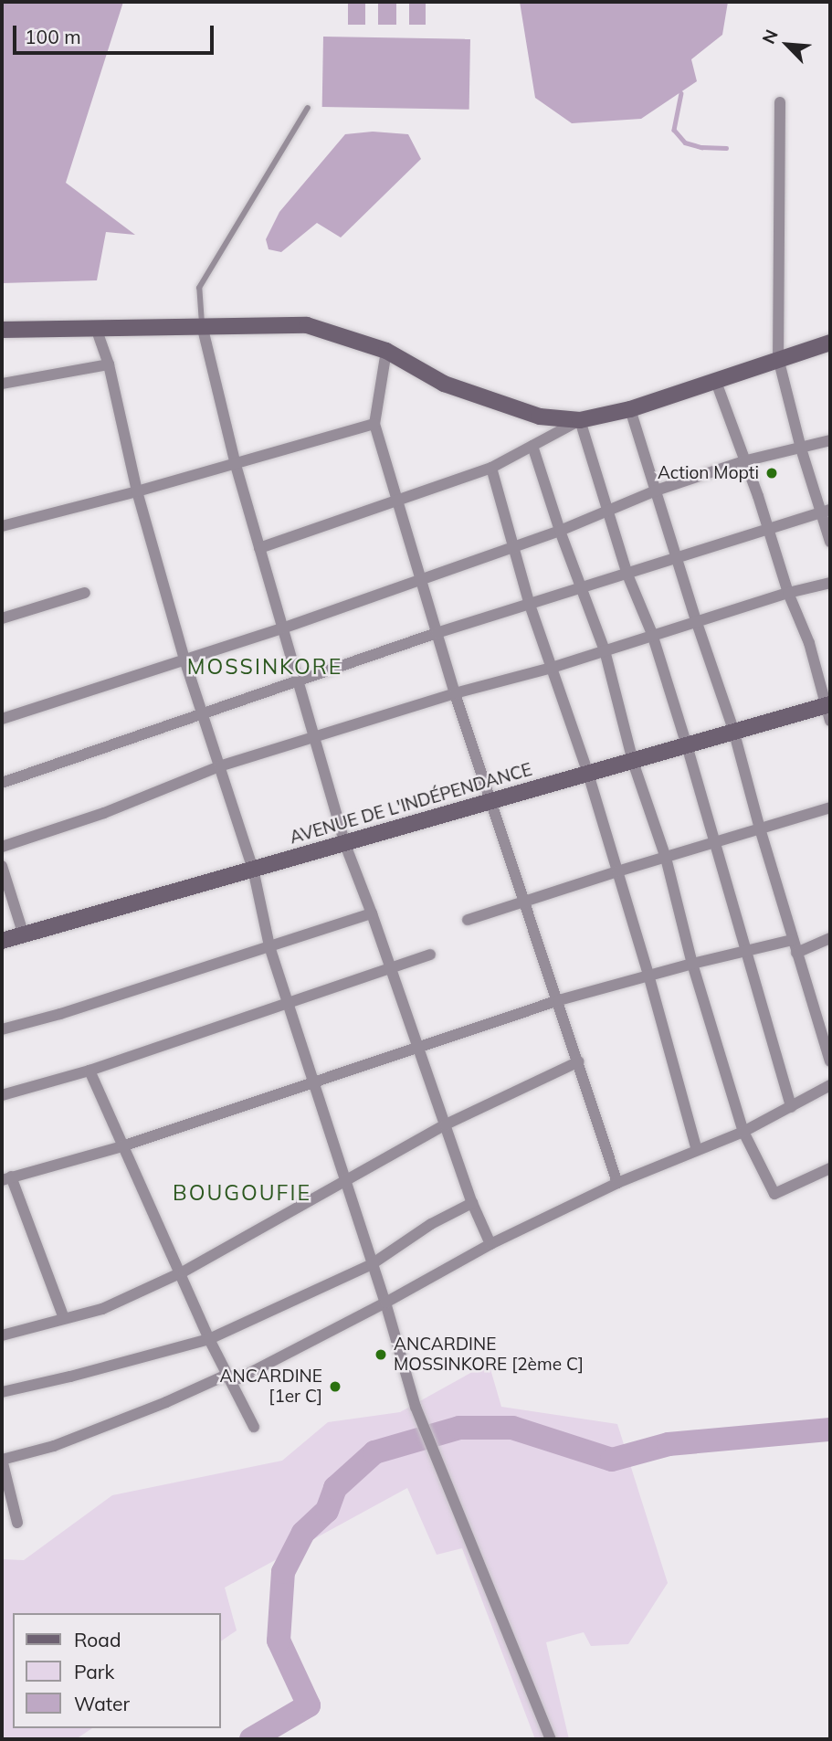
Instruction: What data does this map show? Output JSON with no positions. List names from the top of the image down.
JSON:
{
  "streets": {
    "main road": ["AVENUE DE L'INDÉPENDANCE"]
  },
  "districts": ["MOSSINKORE", "BOUGOUFIE"],
  "places": ["Action Mopti", "ANCARDINE MOSSINKORE [2ème C]", "ANCARDINE [1er C]"],
  "legend": ["Road", "Park", "Water"],
  "scale_bar": "100 m",
  "north": "top left"
}
